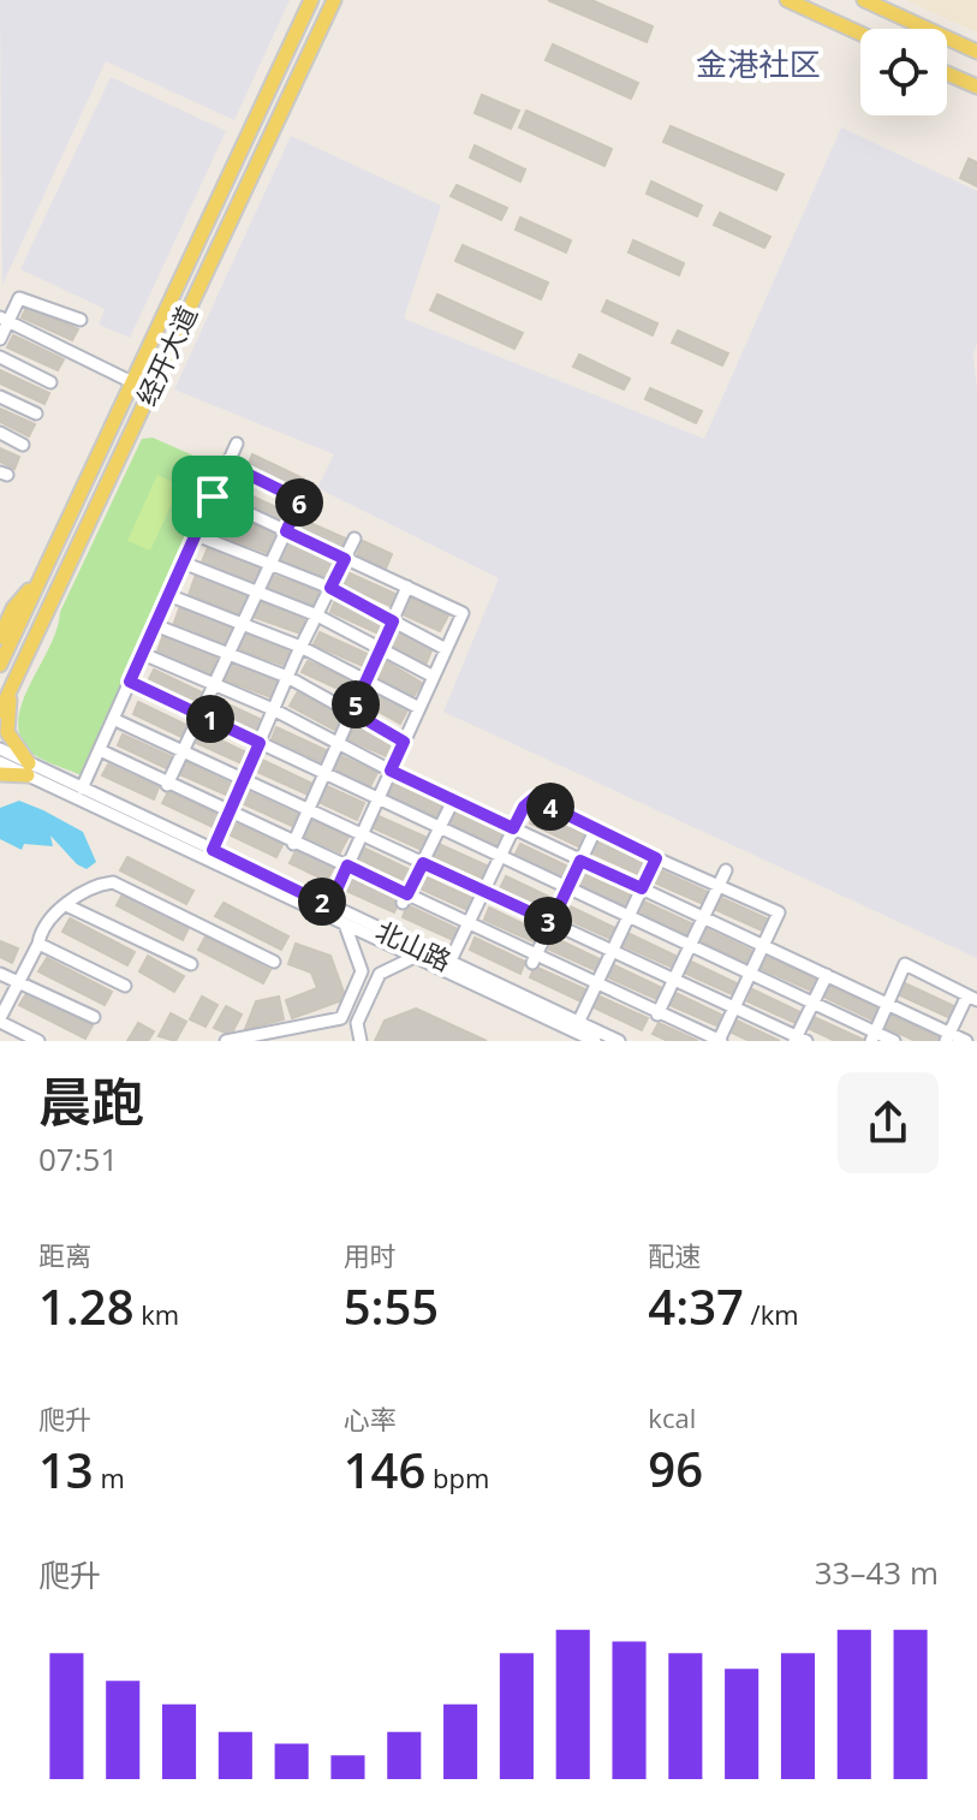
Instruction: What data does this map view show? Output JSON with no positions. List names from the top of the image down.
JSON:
{
  "streets": {
    "main road": ["经开大道"],
    "street": ["北山路"]
  },
  "districts": ["金港社区"],
  "page": {
    "pins": [
      "6",
      "5",
      "1",
      "4",
      "2",
      "3"
    ],
    "heading": ["晨跑", "07:51"],
    "stats": [
      ["距离", "1.28 km"],
      ["用时", "5:55"],
      ["配速", "4:37 /km"],
      ["爬升", "13 m"],
      ["心率", "146 bpm"],
      ["kcal", "96"]
    ],
    "chart": ["爬升", "33–43 m"]
  }
}
